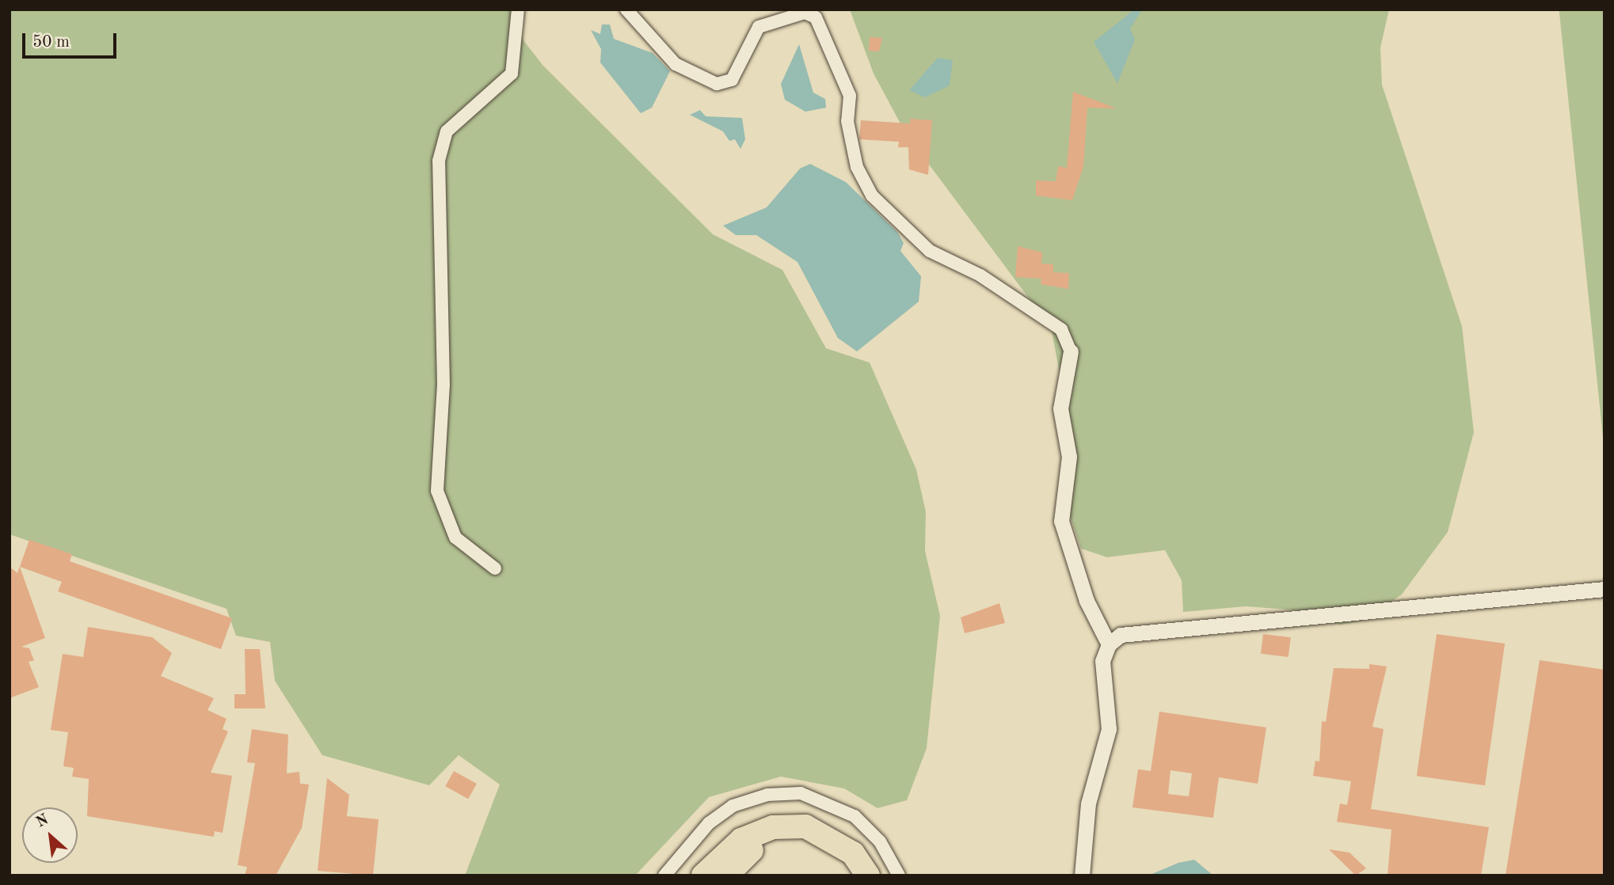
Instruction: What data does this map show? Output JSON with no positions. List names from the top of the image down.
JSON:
{
  "scale_bar": "50 m",
  "north": "top left"
}
